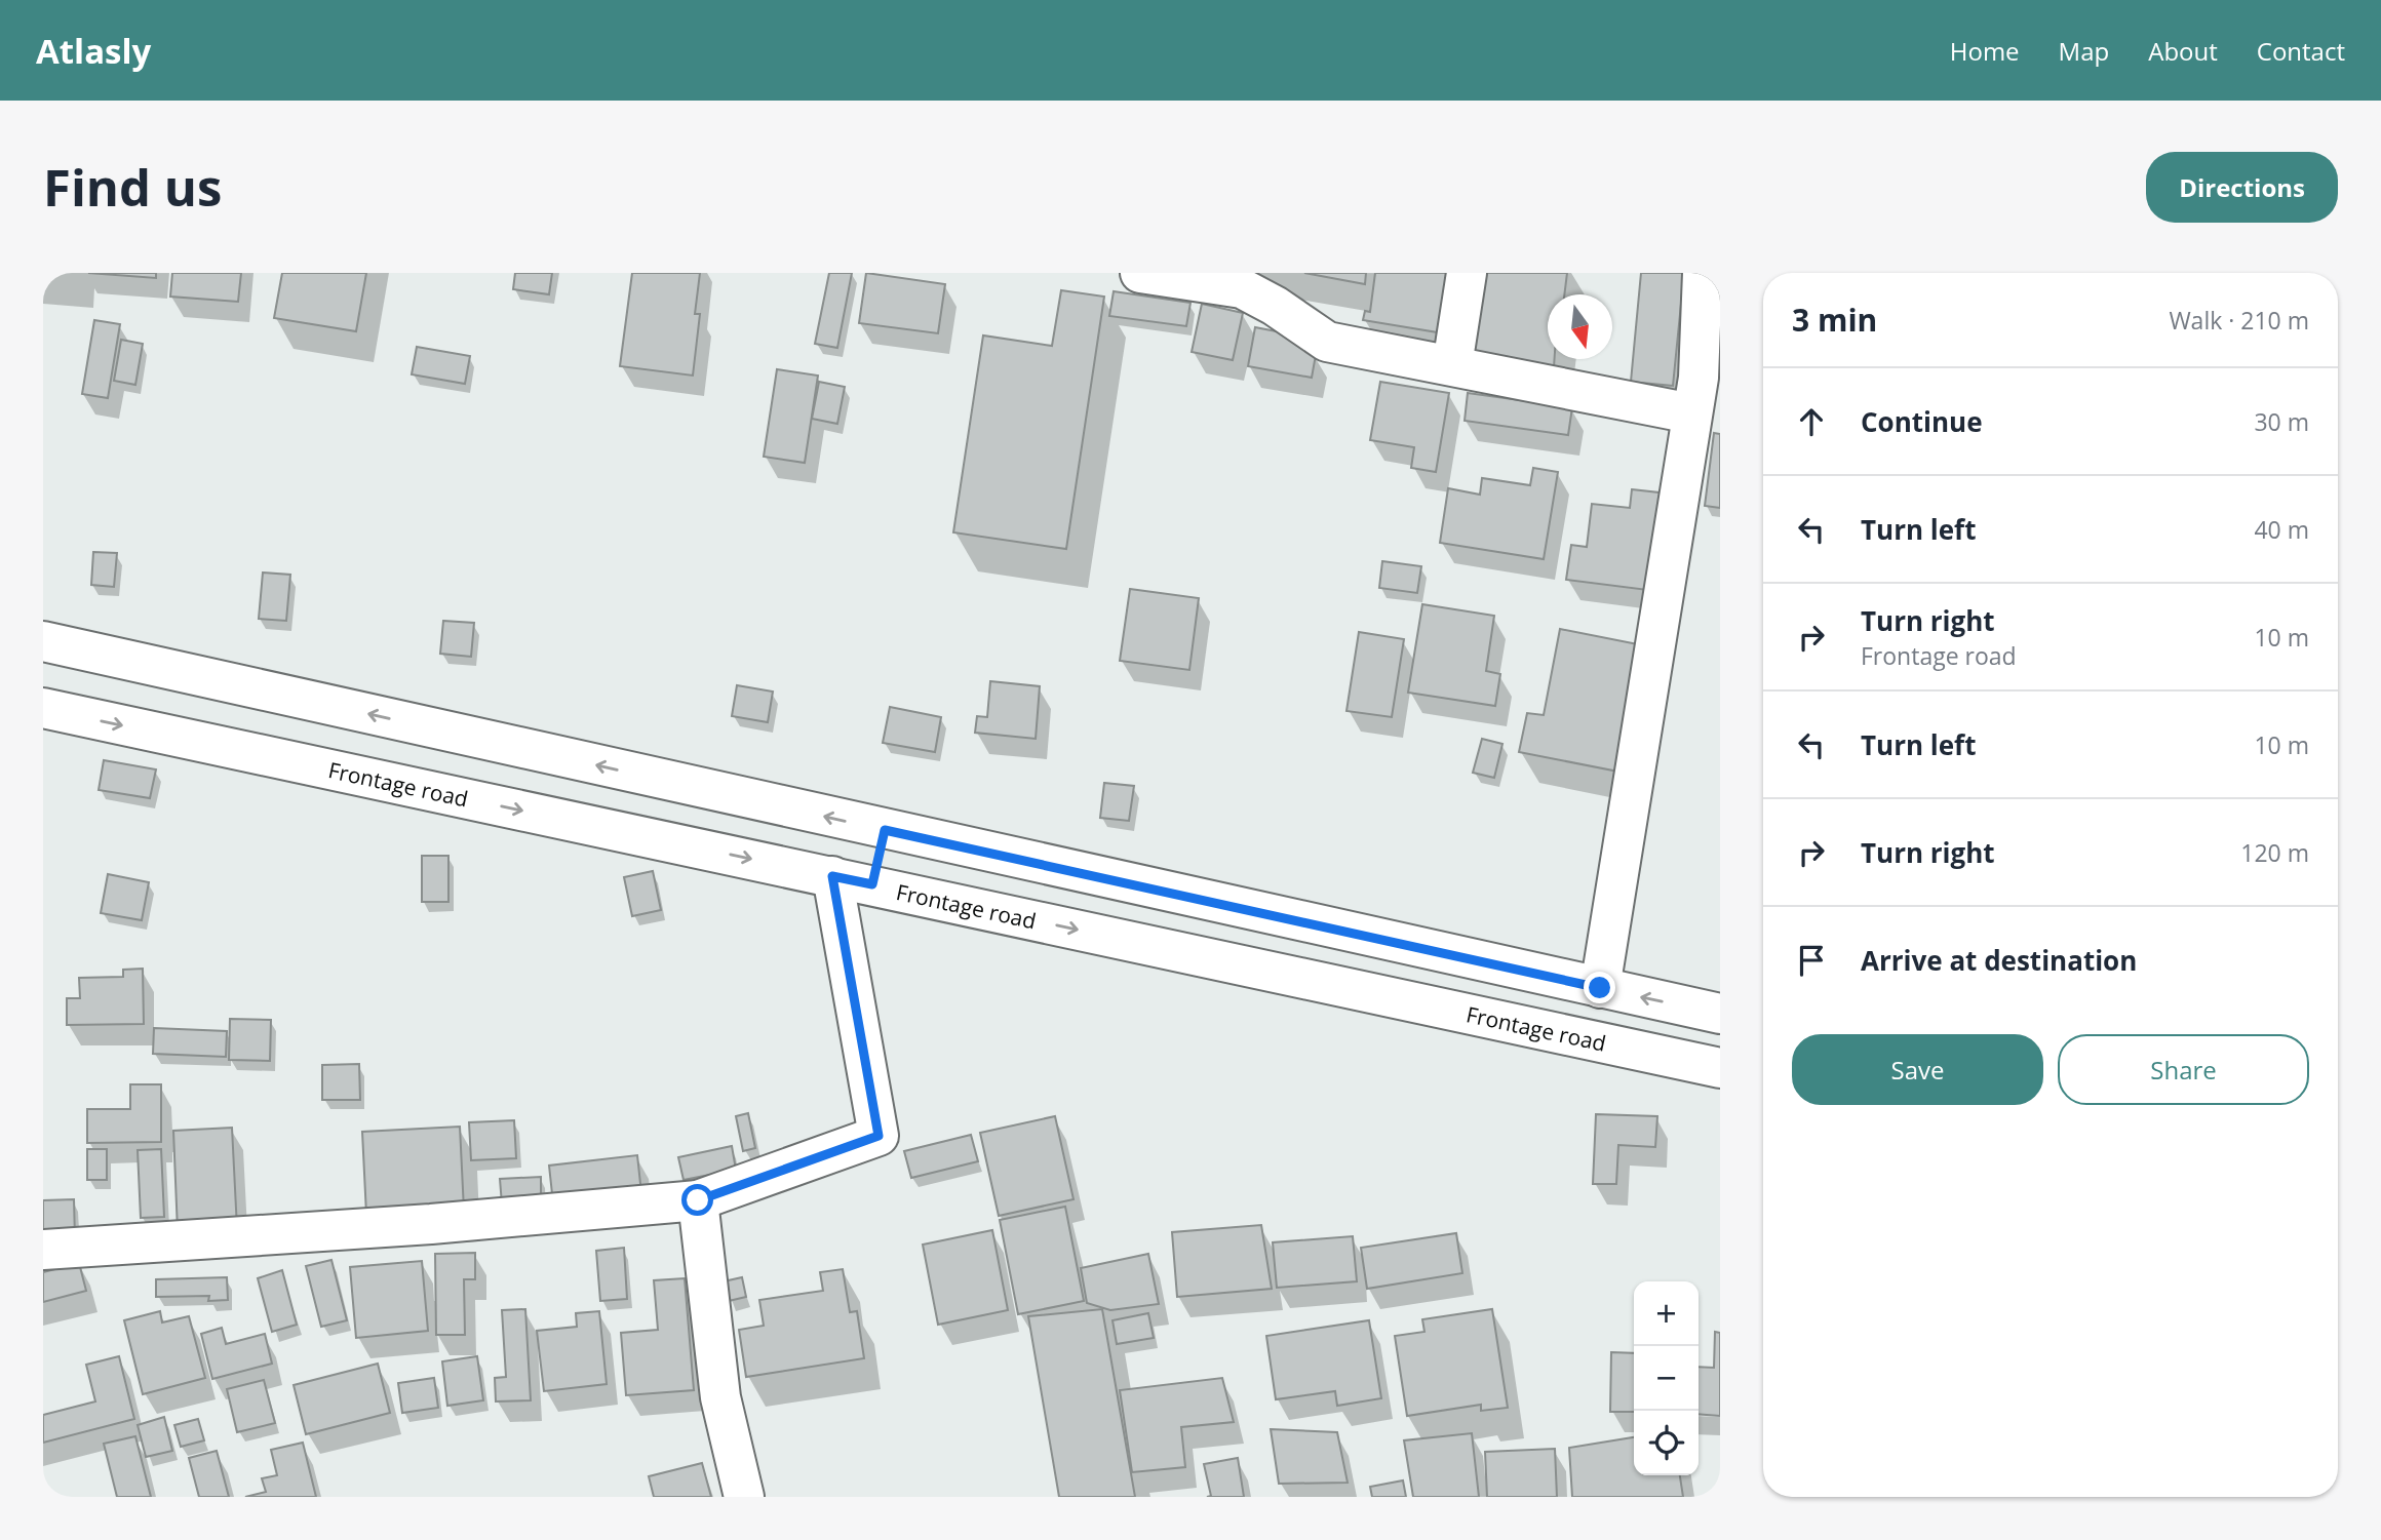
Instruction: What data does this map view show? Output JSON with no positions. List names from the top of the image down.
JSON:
{
  "streets": {
    "main road": ["Frontage road"]
  },
  "north": "bottom",
  "page": {
    "header": "Atlasly",
    "nav": [
      "Home",
      "Map",
      "About",
      "Contact"
    ],
    "buttons": [
      "Directions",
      ["Save", "Share"]
    ],
    "title": "Find us",
    "heading": ["3 min", "Walk · 210 m"],
    "list": [
      ["Continue", "30 m"],
      ["Turn left", "40 m"],
      ["Turn right", "Frontage road", "10 m"],
      ["Turn left", "10 m"],
      ["Turn right", "120 m"],
      "Arrive at destination"
    ],
    "map_buttons": ["+", "−"]
  }
}
